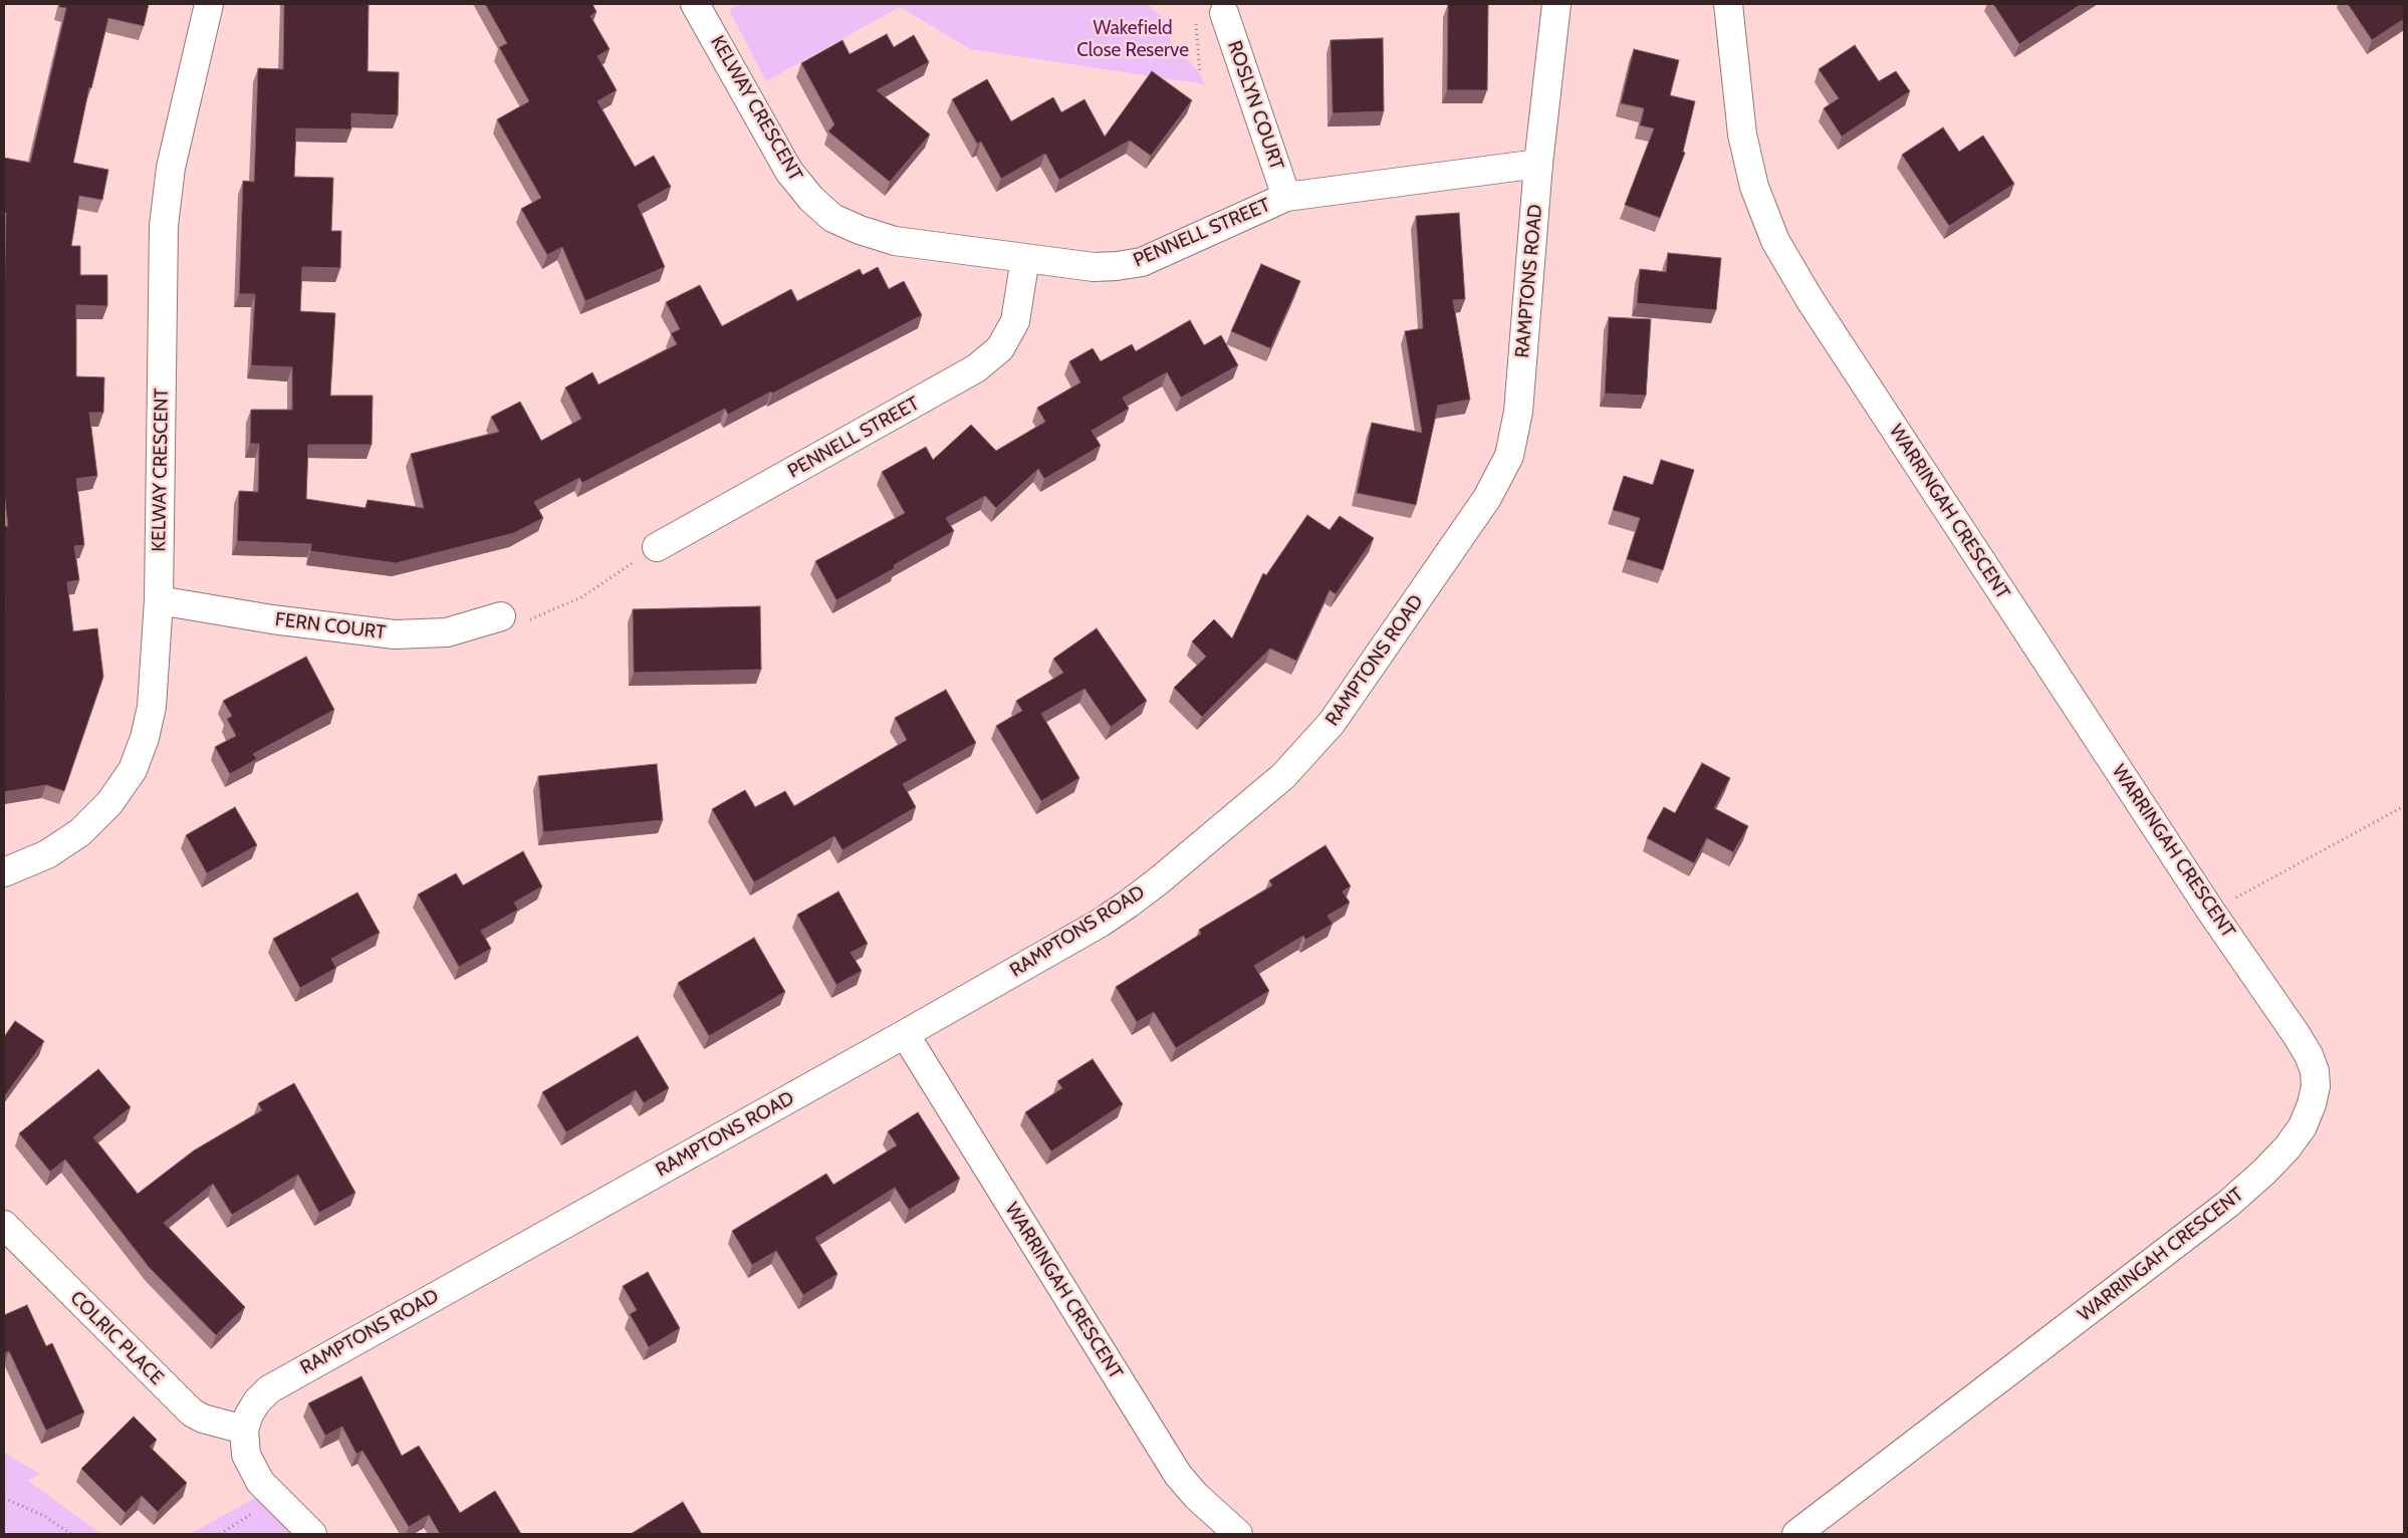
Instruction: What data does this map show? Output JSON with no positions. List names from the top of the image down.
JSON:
{
  "streets": {
    "street": [
      "ROSLYN COURT",
      "KELWAY CRESCENT",
      "PENNELL STREET",
      "RAMPTONS ROAD",
      "WARRINGAH CRESCENT",
      "FERN COURT",
      "COLRIC PLACE"
    ]
  },
  "crossings": [
    ["ROSLYN COURT", "PENNELL STREET"],
    ["KELWAY CRESCENT", "PENNELL STREET"],
    ["KELWAY CRESCENT", "FERN COURT"],
    ["PENNELL STREET", "RAMPTONS ROAD"],
    ["RAMPTONS ROAD", "WARRINGAH CRESCENT"],
    ["RAMPTONS ROAD", "COLRIC PLACE"]
  ],
  "parks": ["Wakefield Close Reserve"]
}
